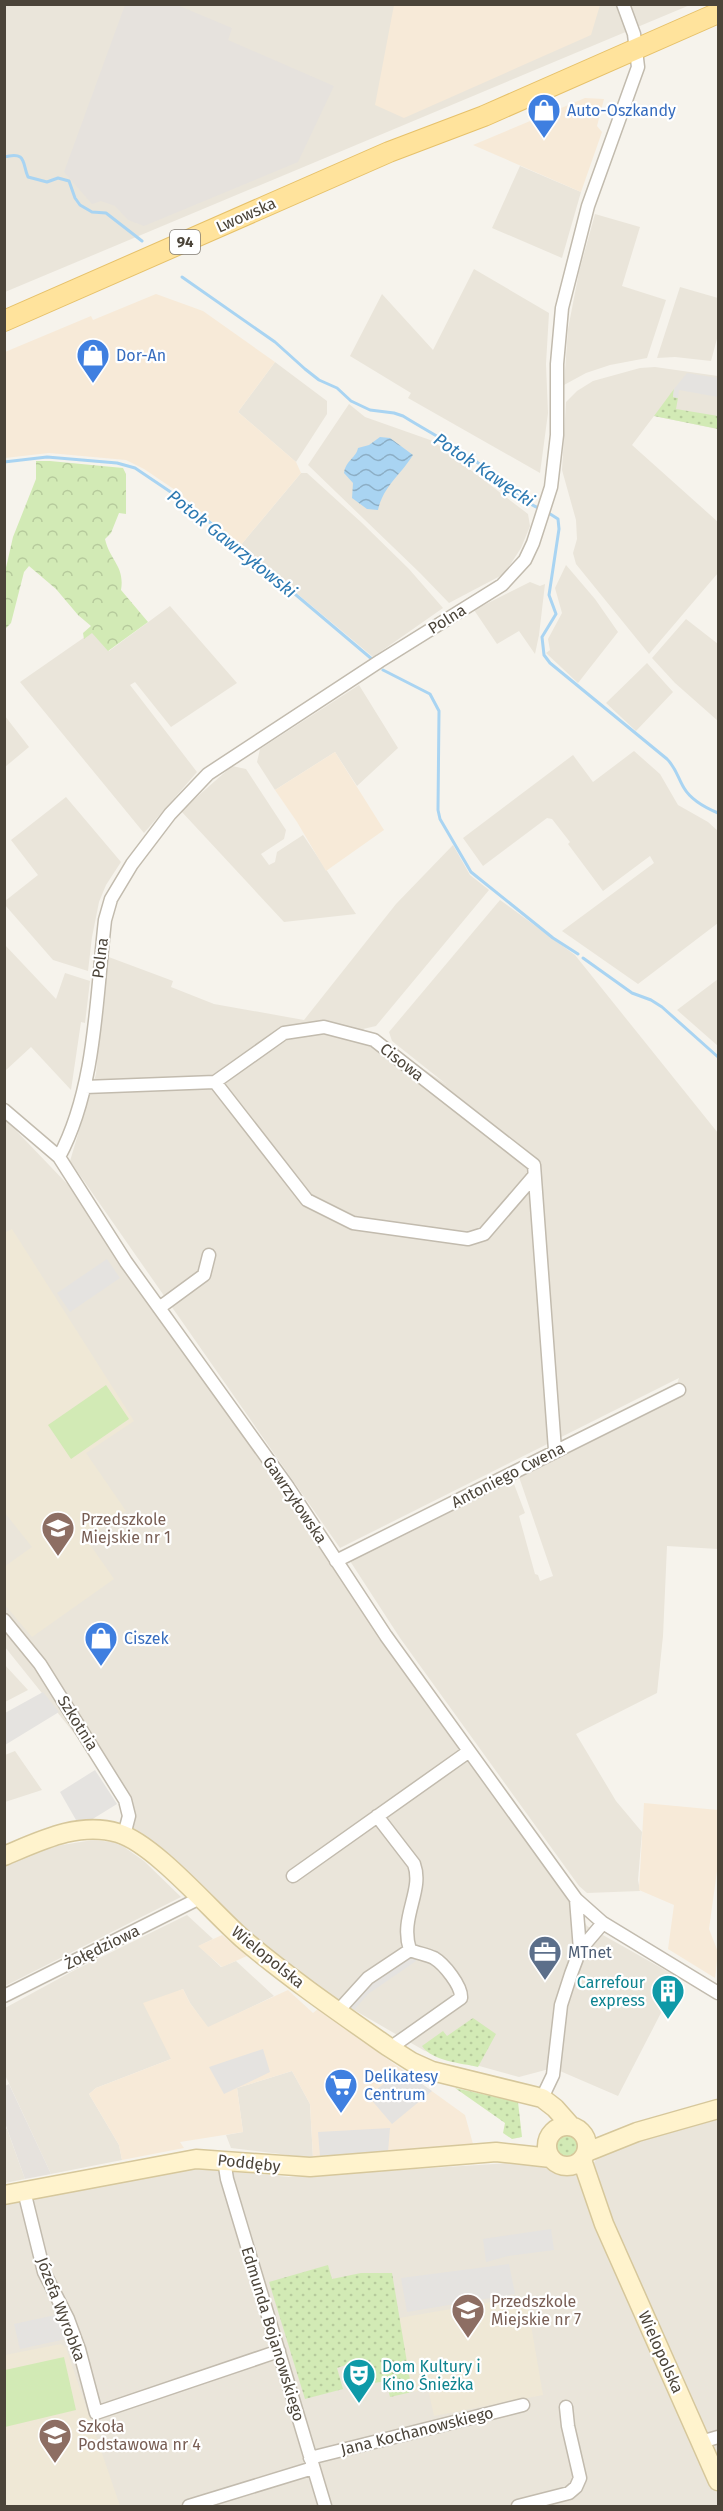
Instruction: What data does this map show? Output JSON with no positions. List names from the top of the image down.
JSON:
{
  "streets": {
    "main road": ["Lwowska", "94"],
    "street": [
      "Polna",
      "Cisowa",
      "Antoniego Cwena",
      "Gawrzyłowska",
      "Szkotnia",
      "Żołędziowa",
      "Wielopolska",
      "Poddęby",
      "Józefa Wyrobka",
      "Edmunda Bojanowskiego",
      "Jana Kochanowskiego"
    ]
  },
  "crossings": [
    ["Lwowska", "Polna"],
    ["Polna", "Gawrzyłowska"],
    ["Cisowa", "Antoniego Cwena"],
    ["Antoniego Cwena", "Gawrzyłowska"],
    ["Szkotnia", "Wielopolska"],
    ["Żołędziowa", "Wielopolska"],
    ["Wielopolska", "Poddęby"],
    ["Poddęby", "Józefa Wyrobka"],
    ["Poddęby", "Edmunda Bojanowskiego"],
    ["Józefa Wyrobka", "Edmunda Bojanowskiego"],
    ["Edmunda Bojanowskiego", "Jana Kochanowskiego"]
  ],
  "water": ["Potok Kawęcki", "Potok Gawrzyłowski"],
  "places": {
    "shop": ["Auto-Oszkandy", "Dor-An", "Ciszek"],
    "school or university": ["Przedszkole Miejskie nr 1", "Przedszkole Miejskie nr 7", "Szkoła Podstawowa nr 4"],
    "office": ["MTnet"],
    "building": ["Carrefour express"],
    "supermarket": ["Delikatesy Centrum"],
    "theatre": ["Dom Kultury i Kino Śnieżka"]
  }
}
